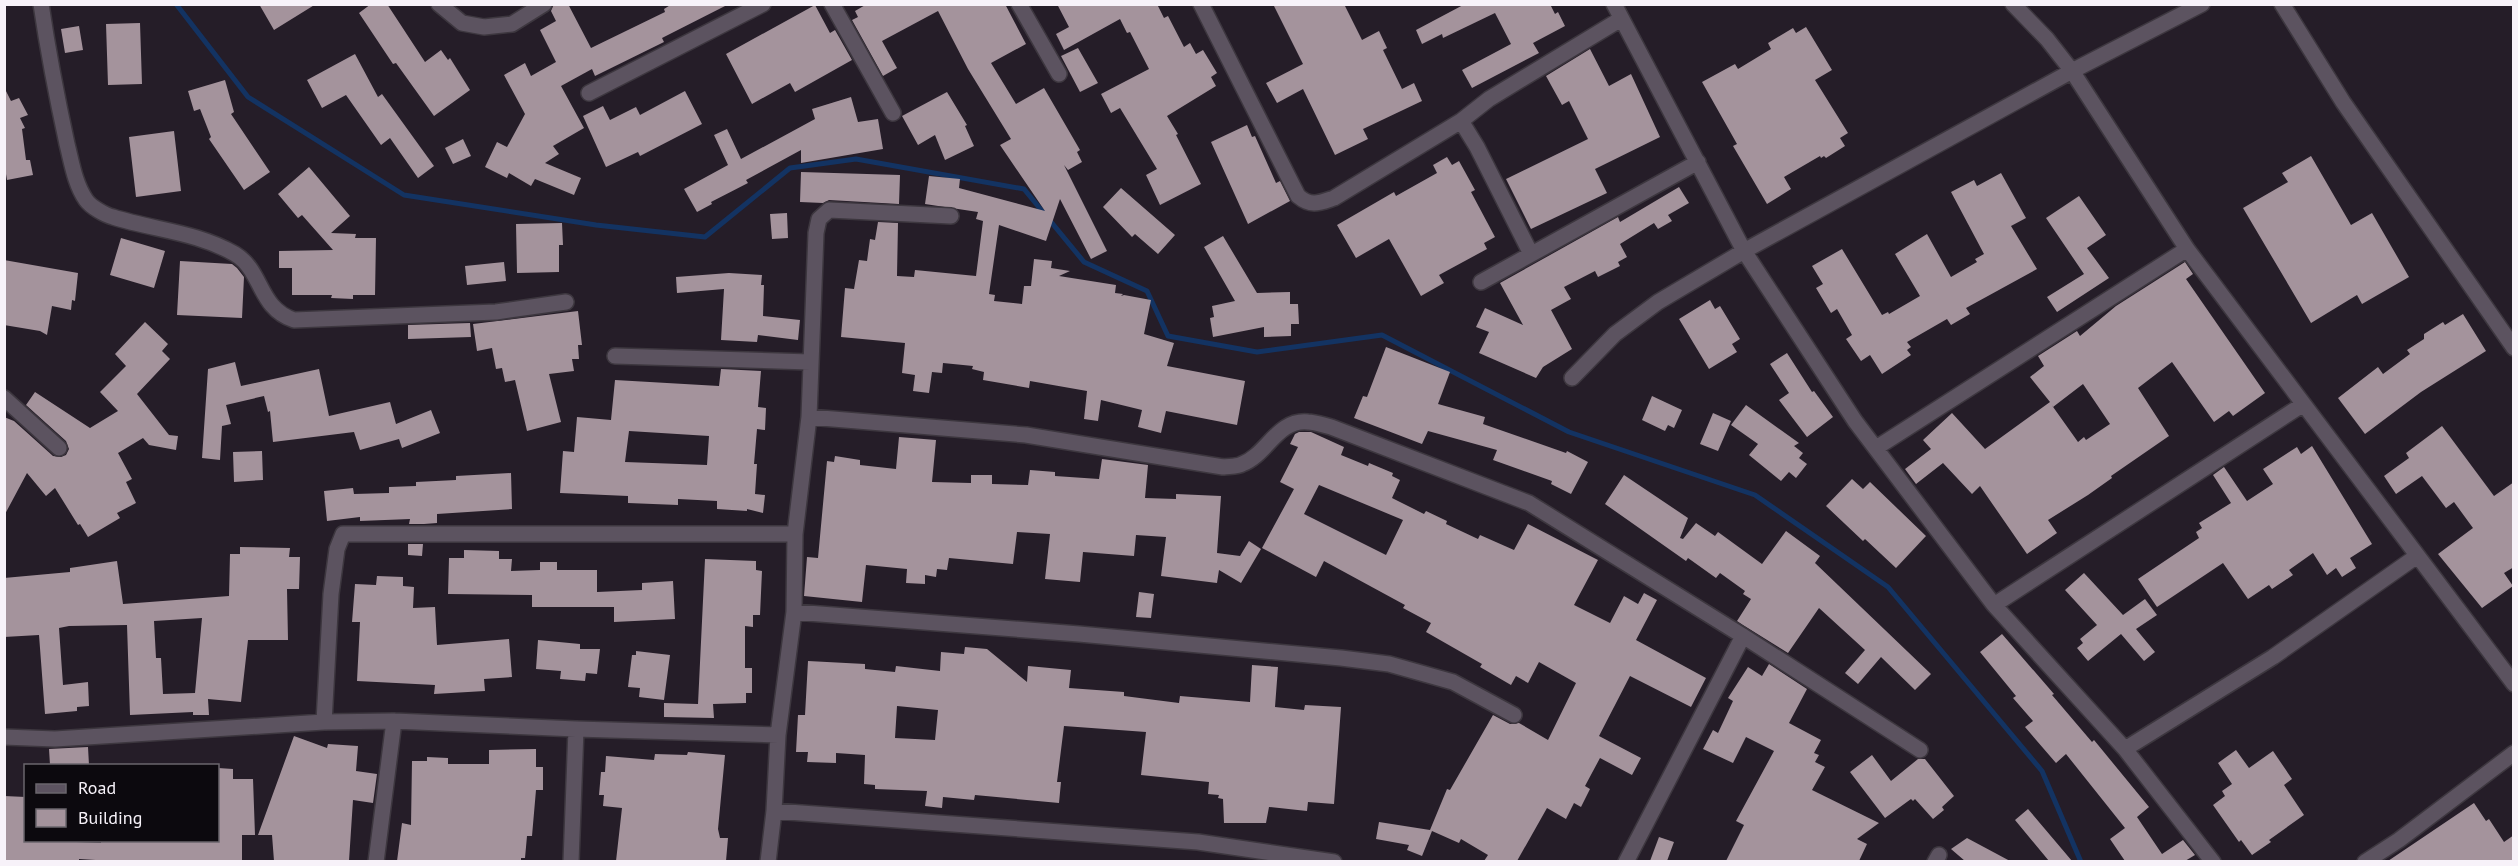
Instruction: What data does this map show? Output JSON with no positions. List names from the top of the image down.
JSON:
{
  "legend": ["Road", "Building"]
}
